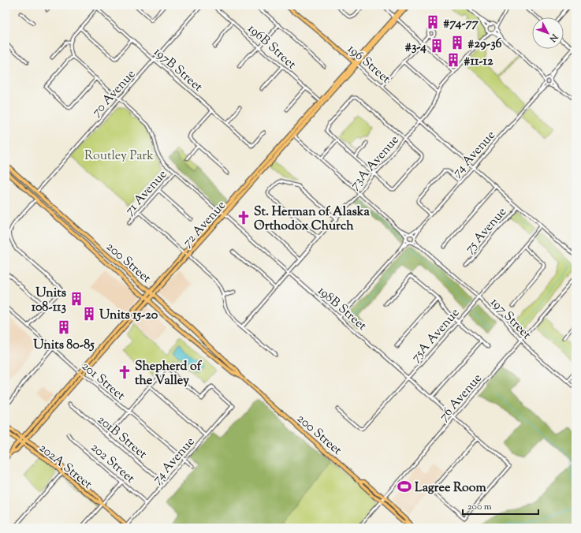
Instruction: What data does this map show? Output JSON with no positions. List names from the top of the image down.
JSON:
{
  "streets": {
    "main road": [
      "196 Street",
      "72 Avenue",
      "200 Street",
      "202A Street"
    ],
    "street": [
      "196B Street",
      "197B Street",
      "70 Avenue",
      "74 Avenue",
      "73A Avenue",
      "71 Avenue",
      "75 Avenue",
      "198B Street",
      "197 Street",
      "75A Avenue",
      "201 Street",
      "76 Avenue",
      "201B Street",
      "202 Street"
    ]
  },
  "crossings": [
    ["196B Street", "72 Avenue"],
    ["196 Street", "74 Avenue"],
    ["196 Street", "73A Avenue"],
    ["196 Street", "72 Avenue"],
    ["197B Street", "70 Avenue"],
    ["70 Avenue", "200 Street"],
    ["70 Avenue", "198B Street"],
    ["74 Avenue", "197 Street"],
    ["74 Avenue", "201 Street"],
    ["74 Avenue", "201B Street"],
    ["74 Avenue", "202 Street"],
    ["74 Avenue", "202A Street"],
    ["73A Avenue", "198B Street"],
    ["71 Avenue", "198B Street"],
    ["72 Avenue", "200 Street"],
    ["72 Avenue", "198B Street"],
    ["72 Avenue", "201 Street"],
    ["72 Avenue", "202A Street"],
    ["200 Street", "76 Avenue"],
    ["198B Street", "75A Avenue"],
    ["198B Street", "76 Avenue"],
    ["197 Street", "75A Avenue"],
    ["197 Street", "76 Avenue"]
  ],
  "parks": ["Routley Park"],
  "places": {
    "building": [
      "#74-77",
      "#29-36",
      "#3-4",
      "#11-12",
      "Units 108-113",
      "Units 15-20",
      "Units 80-85"
    ],
    "church": ["St. Herman of Alaska Orthodox Church", "Shepherd of the Valley"],
    "sports": ["Lagree Room"]
  },
  "scale_bar": "200 m",
  "north": "bottom right"
}
